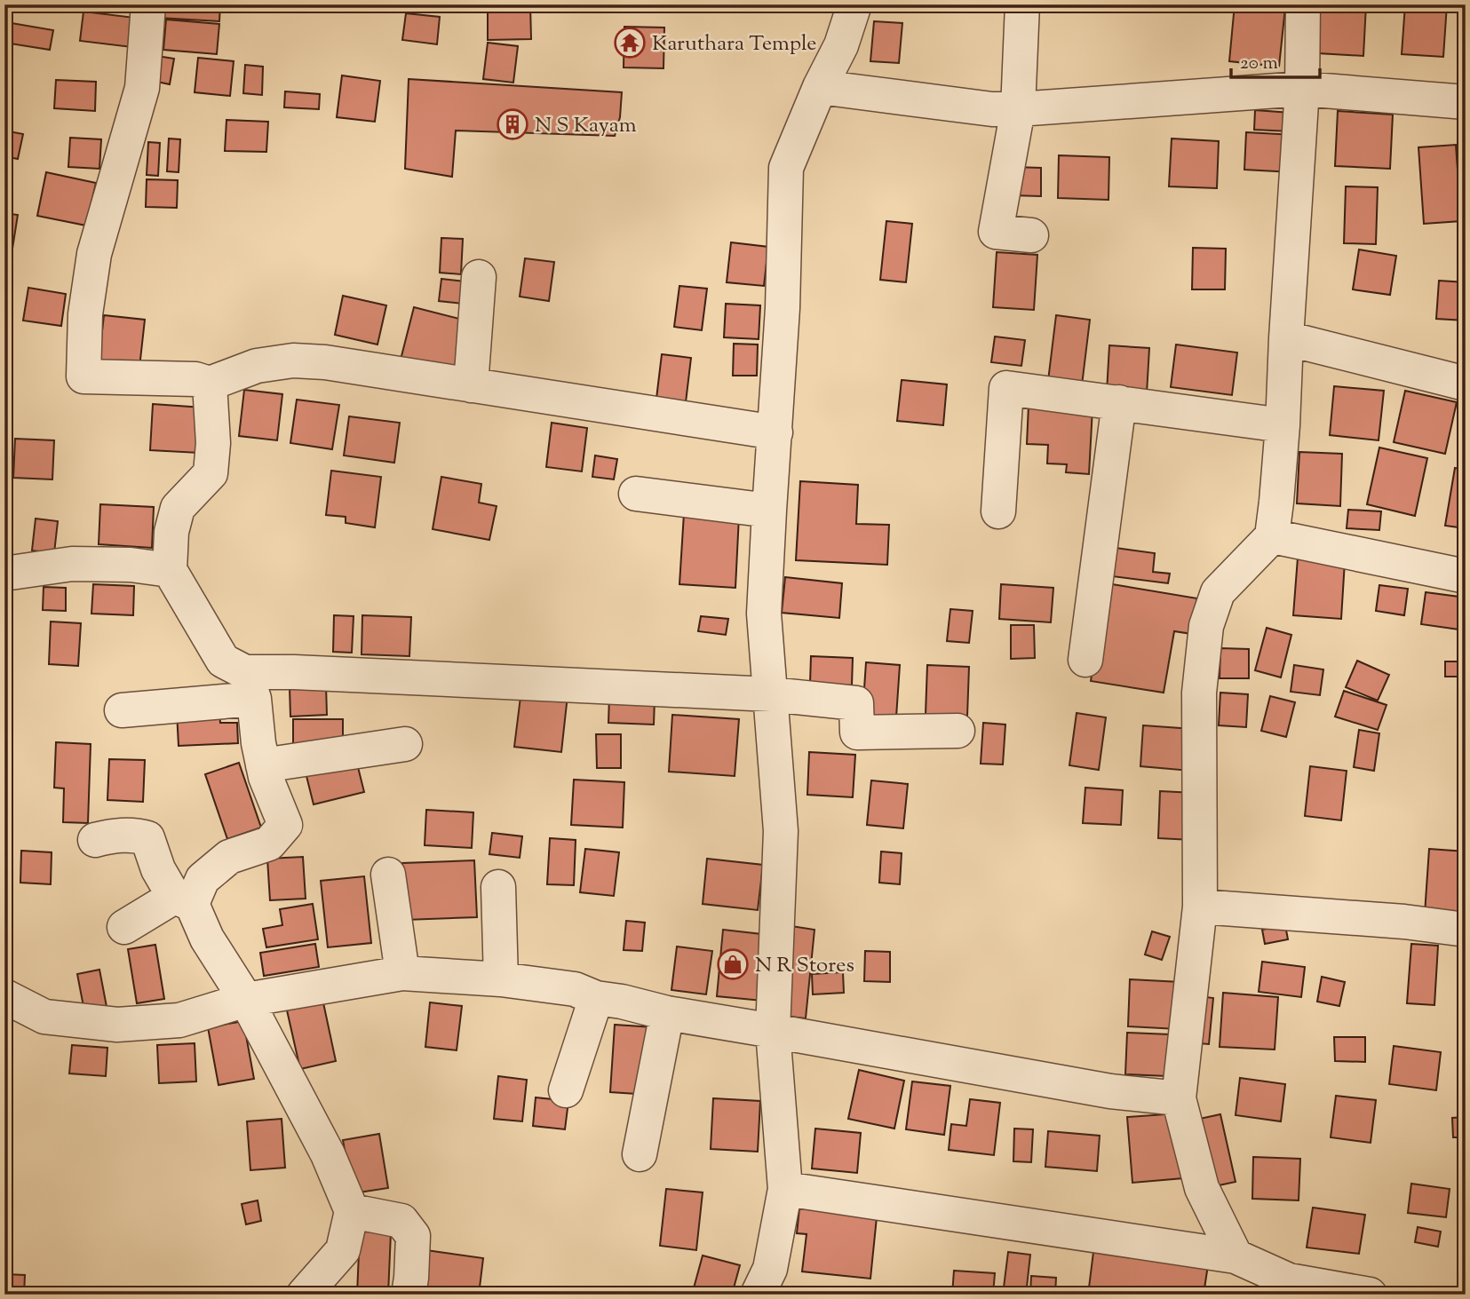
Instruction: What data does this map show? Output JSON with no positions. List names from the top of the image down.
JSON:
{
  "places": {
    "temple": ["Karuthara Temple"],
    "building": ["N S Kayam"],
    "shop": ["N R Stores"]
  },
  "scale_bar": "20 m"
}
